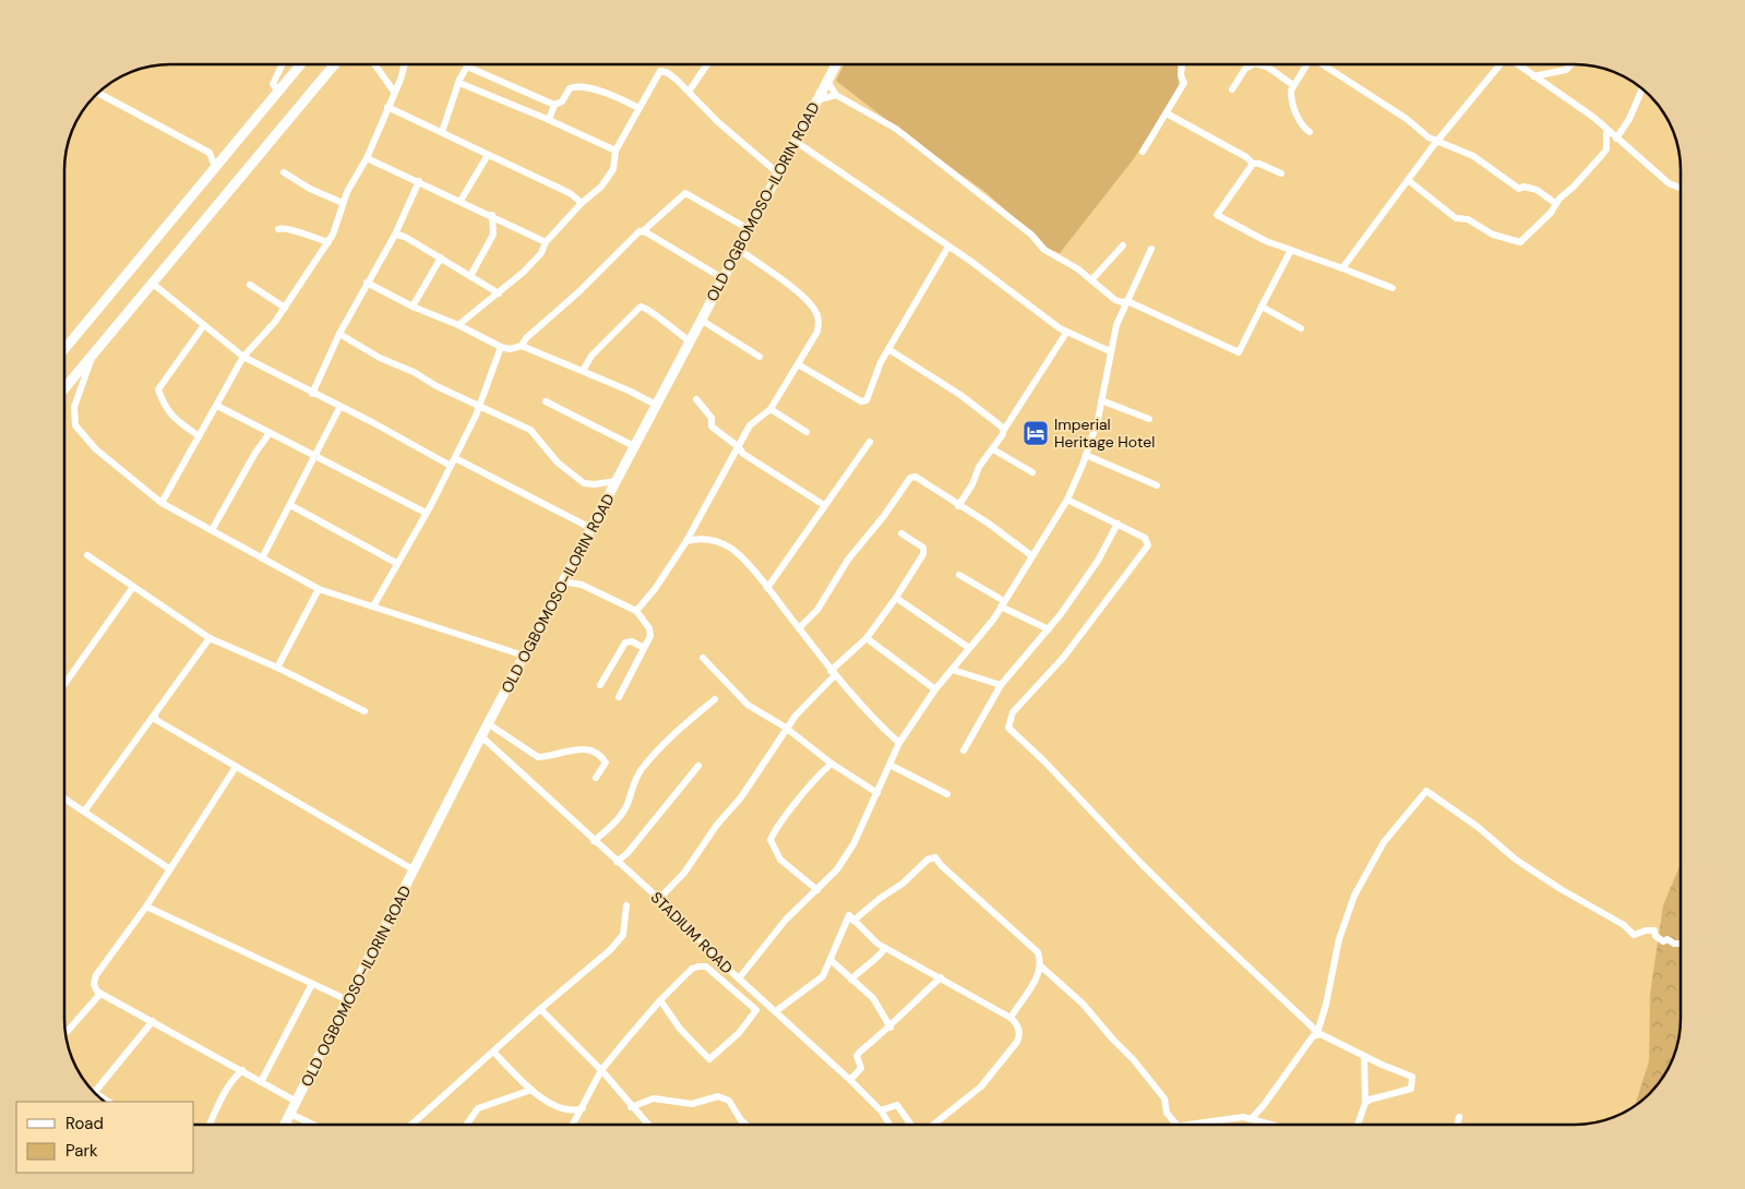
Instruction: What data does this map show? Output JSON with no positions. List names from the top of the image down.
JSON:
{
  "streets": {
    "highway": ["OLD OGBOMOSO-ILORIN ROAD"],
    "street": ["STADIUM ROAD"]
  },
  "crossings": [
    ["OLD OGBOMOSO-ILORIN ROAD", "STADIUM ROAD"]
  ],
  "places": {
    "hotel": ["Imperial Heritage Hotel"]
  },
  "legend": ["Road", "Park"]
}
